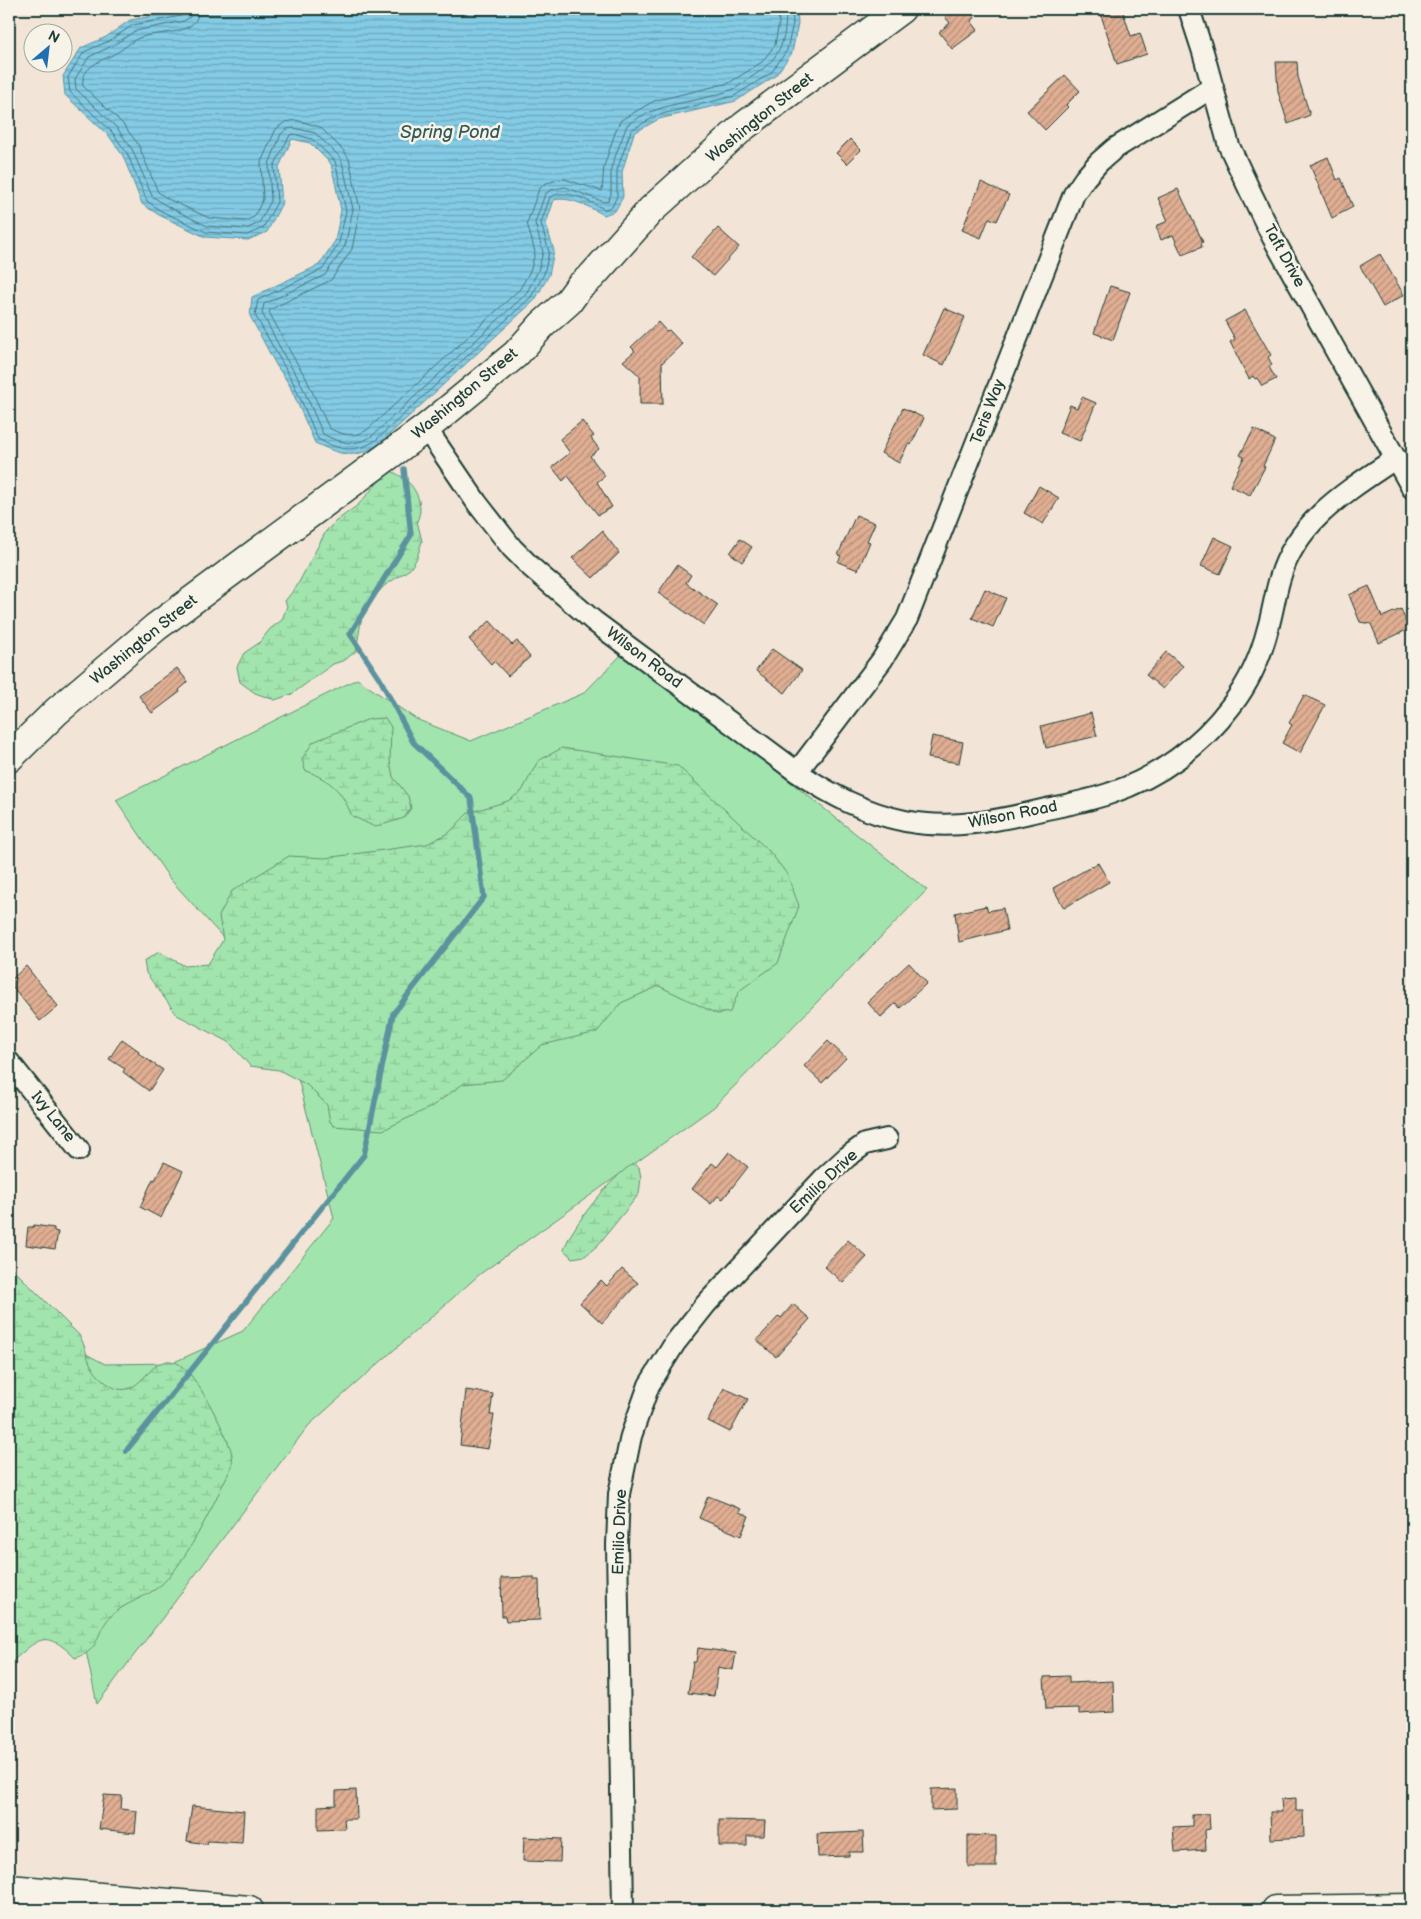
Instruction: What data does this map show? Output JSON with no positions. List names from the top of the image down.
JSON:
{
  "streets": {
    "main road": ["Washington Street"],
    "street": [
      "Taft Drive",
      "Teris Way",
      "Wilson Road",
      "Ivy Lane",
      "Emilio Drive"
    ]
  },
  "crossings": [
    ["Washington Street", "Wilson Road"],
    ["Taft Drive", "Teris Way"],
    ["Taft Drive", "Wilson Road"],
    ["Teris Way", "Wilson Road"]
  ],
  "water": ["Spring Pond"],
  "north": "top right"
}
